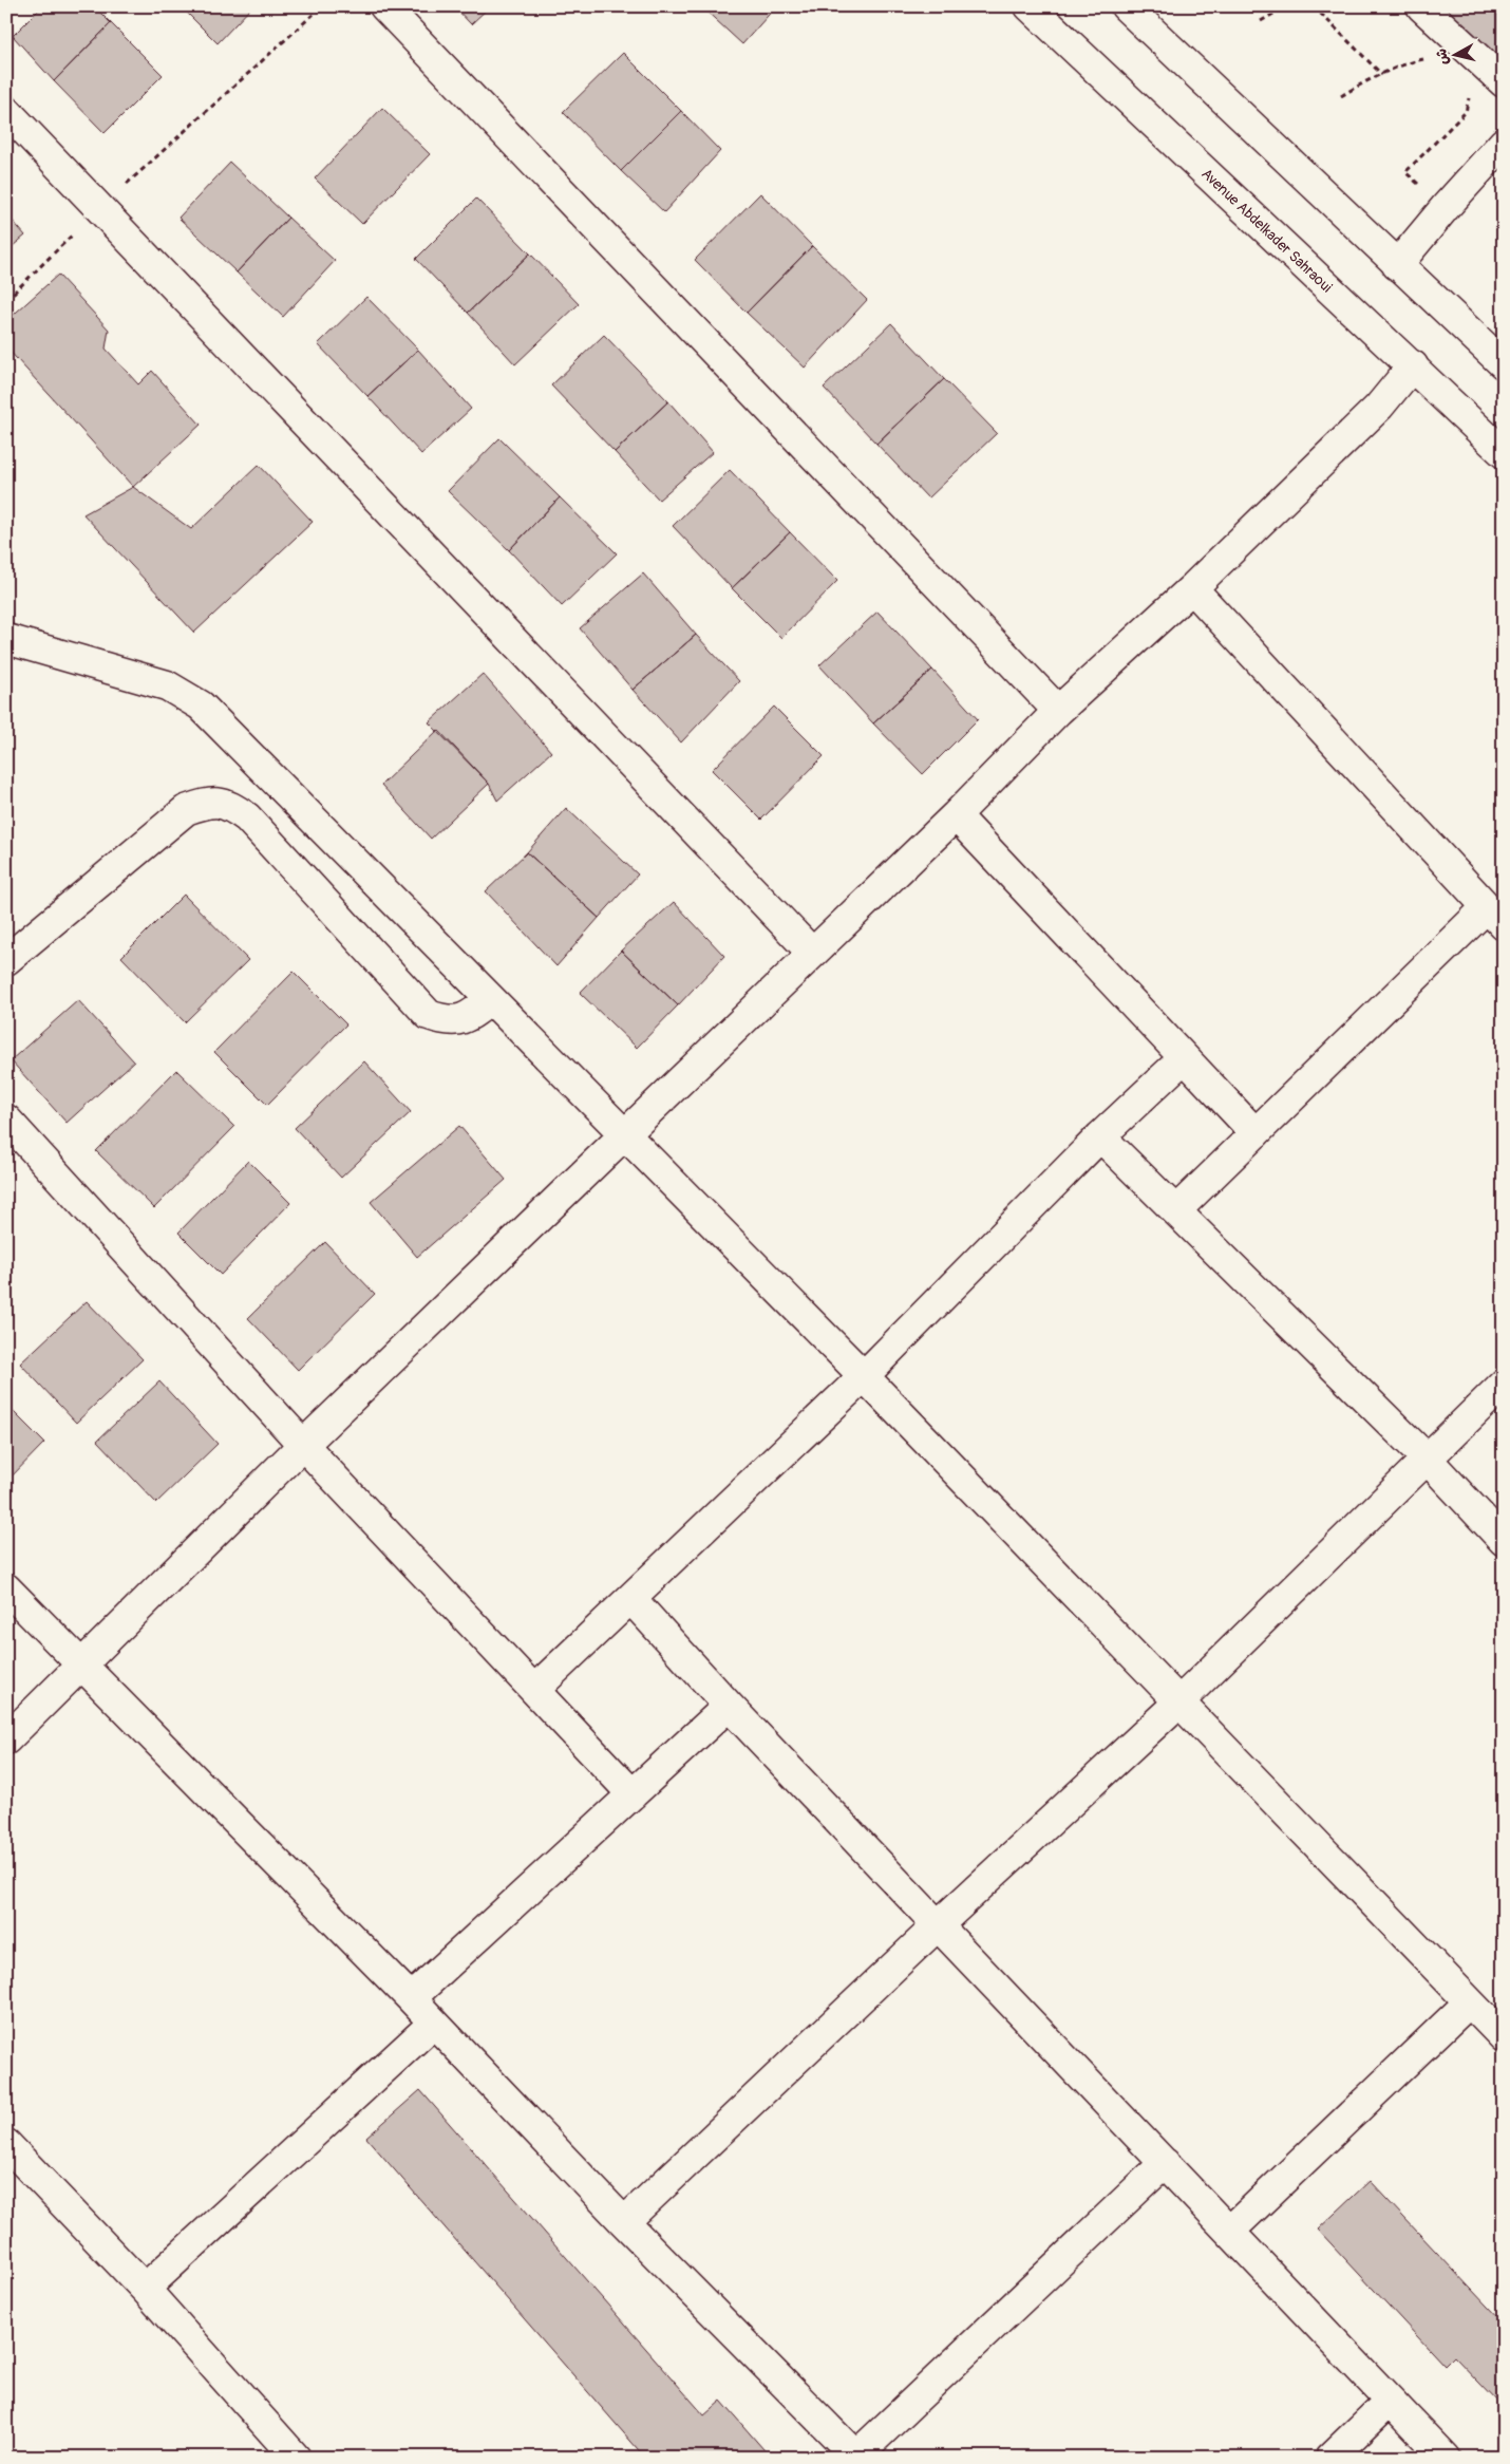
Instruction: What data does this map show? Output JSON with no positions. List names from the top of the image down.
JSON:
{
  "streets": {
    "street": ["Avenue Abdelkader Sahraoui"]
  },
  "north": "left"
}
